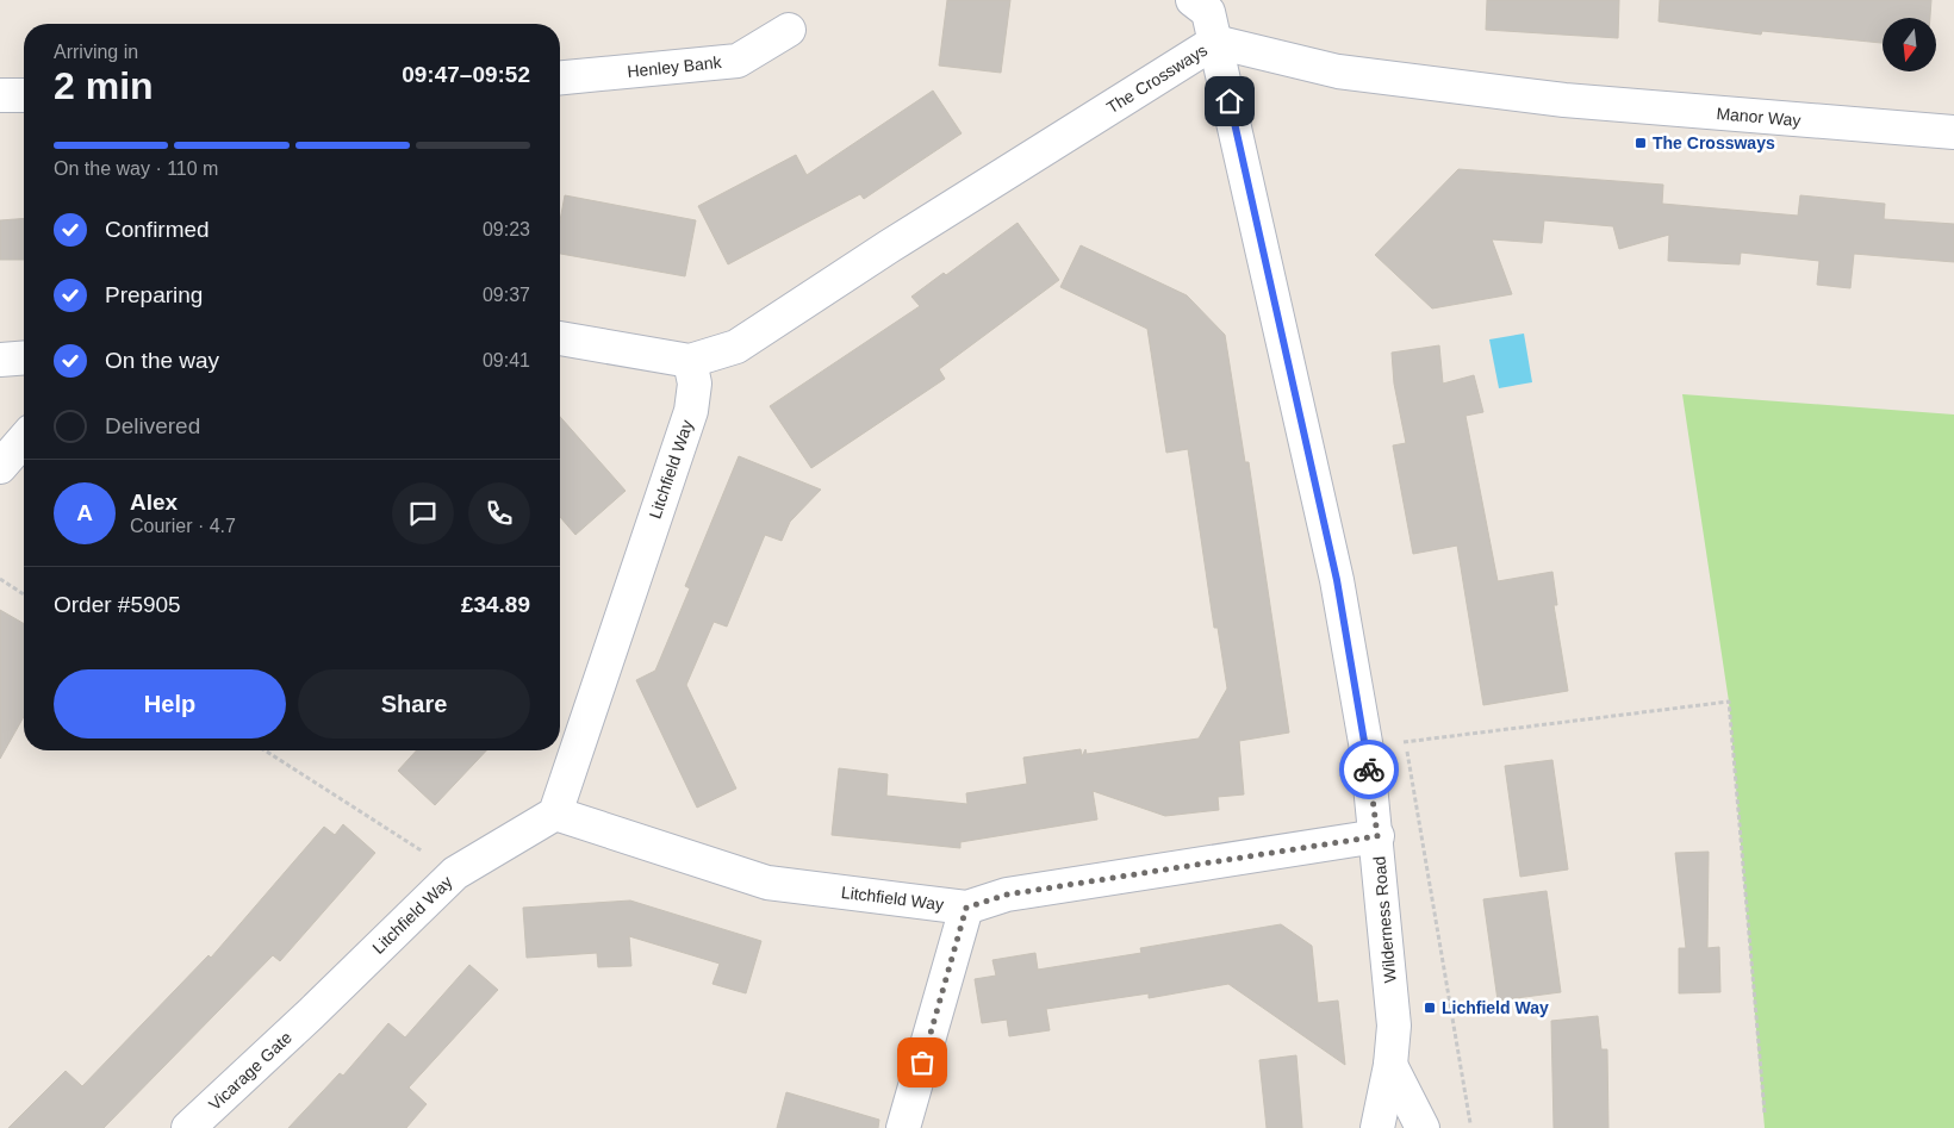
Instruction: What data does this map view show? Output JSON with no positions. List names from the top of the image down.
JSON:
{
  "streets": {
    "street": [
      "Henley Bank",
      "The Crossways",
      "Manor Way",
      "Litchfield Way",
      "Wilderness Road",
      "Vicarage Gate"
    ]
  },
  "crossings": [
    ["The Crossways", "Manor Way"],
    ["The Crossways", "Litchfield Way"],
    ["The Crossways", "Wilderness Road"],
    ["Litchfield Way", "Wilderness Road"],
    ["Litchfield Way", "Vicarage Gate"]
  ],
  "places": {
    "transit": ["The Crossways", "Lichfield Way"]
  },
  "north": "bottom",
  "page": {
    "heading": ["2 min", "Arriving in", "09:47–09:52"],
    "panel": [
      "Alex",
      "Courier · 4.7",
      "Order #5905",
      "£34.89"
    ],
    "bar": "On the way · 110 m",
    "list": [
      ["Confirmed", "09:23"],
      ["Preparing", "09:37"],
      ["On the way", "09:41"],
      "Delivered"
    ],
    "round": "A",
    "buttons": ["Help", "Share"]
  }
}
